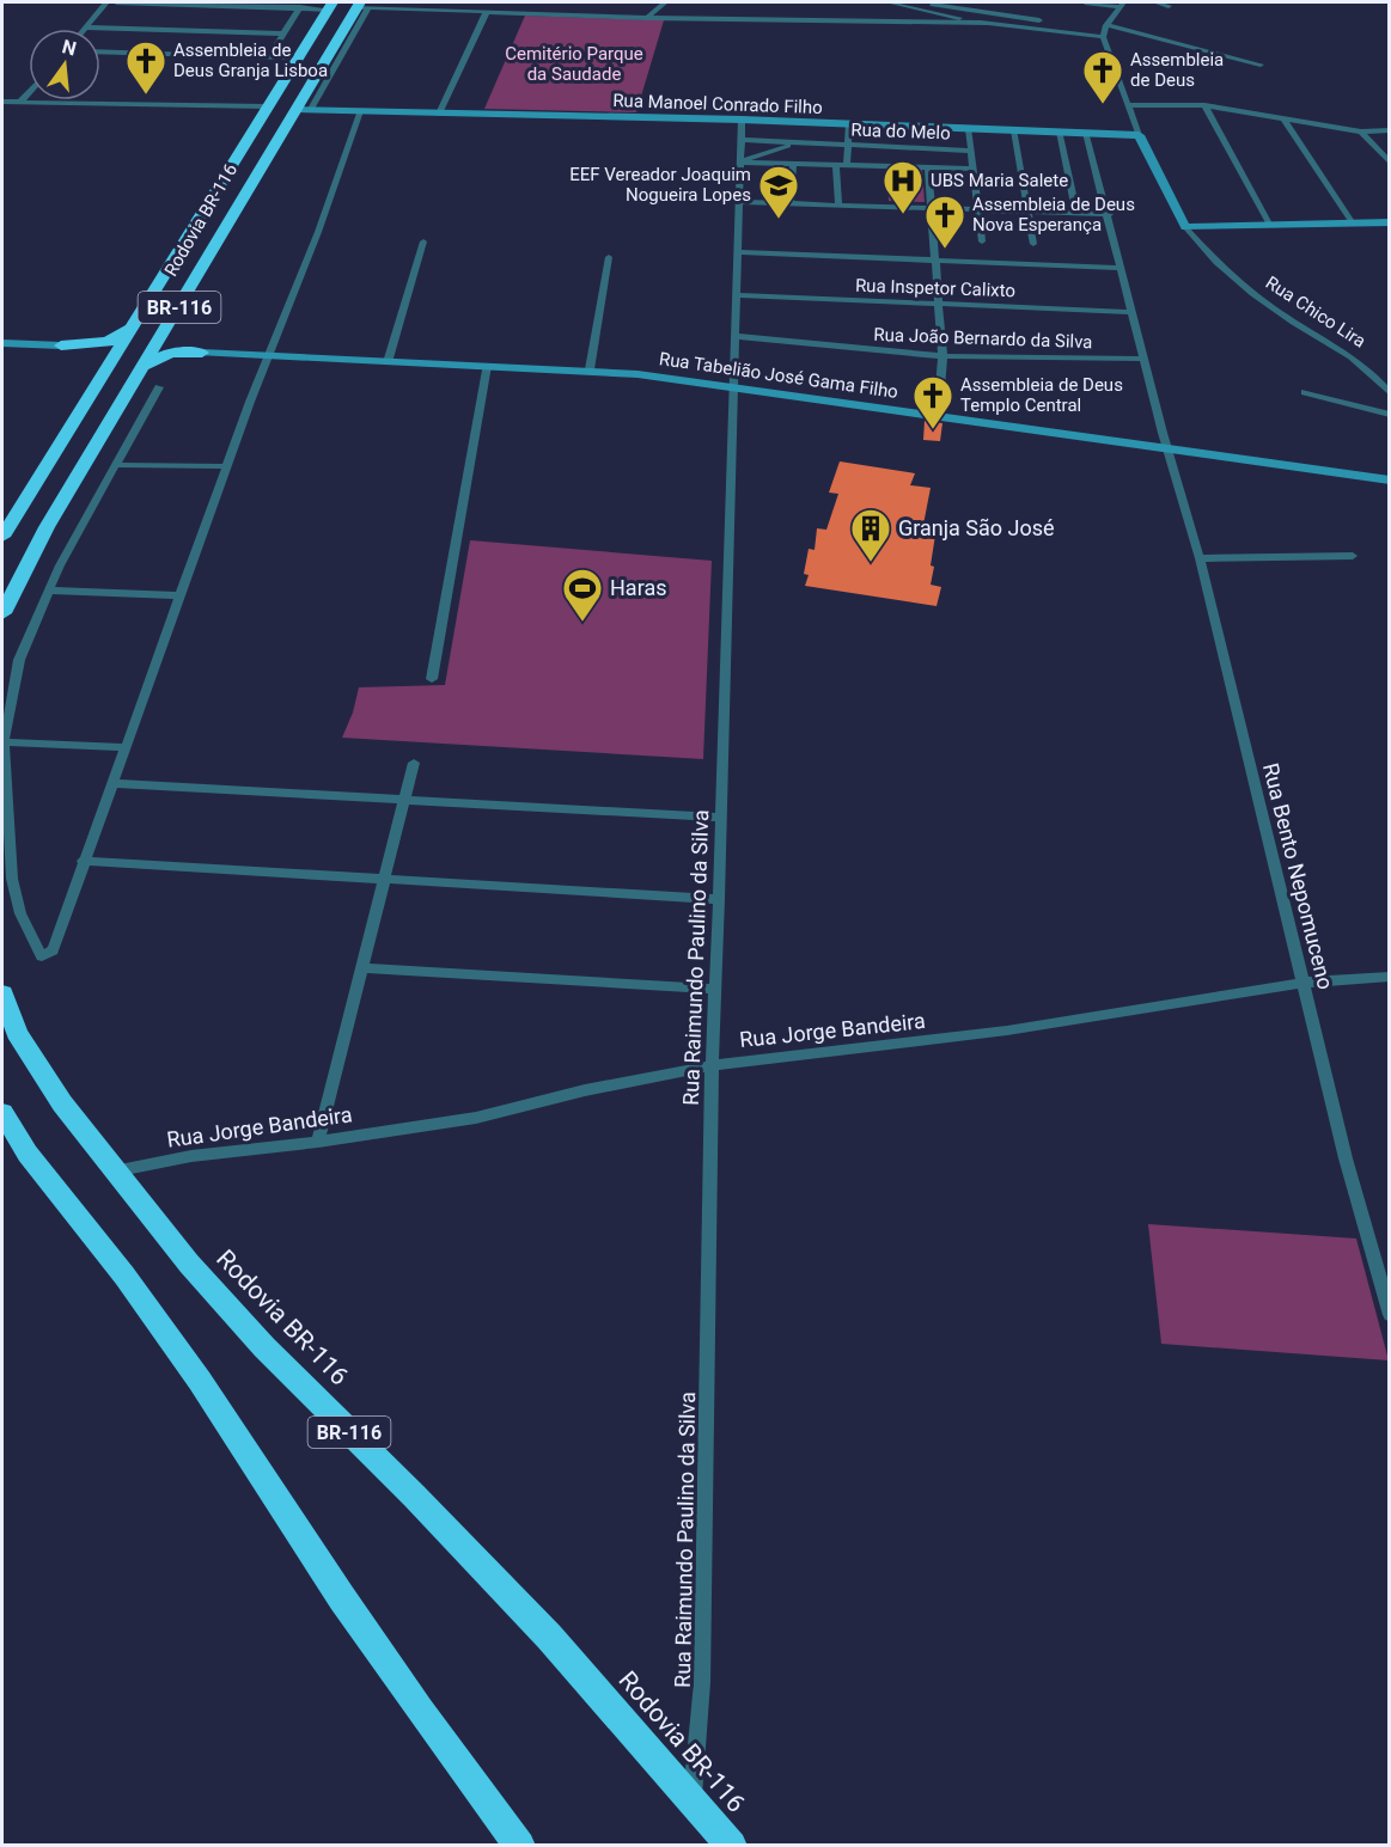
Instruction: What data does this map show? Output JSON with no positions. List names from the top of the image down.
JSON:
{
  "streets": {
    "highway": ["Rodovia BR-116", "BR-116"],
    "street": [
      "Rua Manoel Conrado Filho",
      "Rua do Melo",
      "Rua Inspetor Calixto",
      "Rua Chico Lira",
      "Rua João Bernardo da Silva",
      "Rua Tabelião José Gama Filho",
      "Rua Bento Nepomuceno",
      "Rua Raimundo Paulino da Silva",
      "Rua Jorge Bandeira"
    ]
  },
  "crossings": [
    ["Rua Manoel Conrado Filho", "Rodovia BR-116"],
    ["Rua Manoel Conrado Filho", "Rua Chico Lira"],
    ["Rua Manoel Conrado Filho", "Rua Bento Nepomuceno"],
    ["Rua Manoel Conrado Filho", "Rua Raimundo Paulino da Silva"],
    ["Rua do Melo", "Rua Raimundo Paulino da Silva"],
    ["Rodovia BR-116", "Rua Raimundo Paulino da Silva"],
    ["Rodovia BR-116", "Rua Jorge Bandeira"],
    ["Rua Inspetor Calixto", "Rua Bento Nepomuceno"],
    ["Rua Inspetor Calixto", "Rua Raimundo Paulino da Silva"],
    ["Rua João Bernardo da Silva", "Rua Bento Nepomuceno"],
    ["Rua João Bernardo da Silva", "Rua Raimundo Paulino da Silva"],
    ["Rua Tabelião José Gama Filho", "Rua Bento Nepomuceno"],
    ["Rua Tabelião José Gama Filho", "Rua Raimundo Paulino da Silva"],
    ["Rua Bento Nepomuceno", "Rua Jorge Bandeira"],
    ["Rua Raimundo Paulino da Silva", "Rua Jorge Bandeira"]
  ],
  "parks": ["Cemitério Parque da Saudade"],
  "places": {
    "church": [
      "Assembleia de Deus Granja Lisboa",
      "Assembleia de Deus",
      "Assembleia de Deus Nova Esperança",
      "Assembleia de Deus Templo Central"
    ],
    "hospital": ["UBS Maria Salete"],
    "school or university": ["EEF Vereador Joaquim Nogueira Lopes"],
    "building": ["Granja São José"],
    "sports": ["Haras"]
  },
  "north": "top"
}
